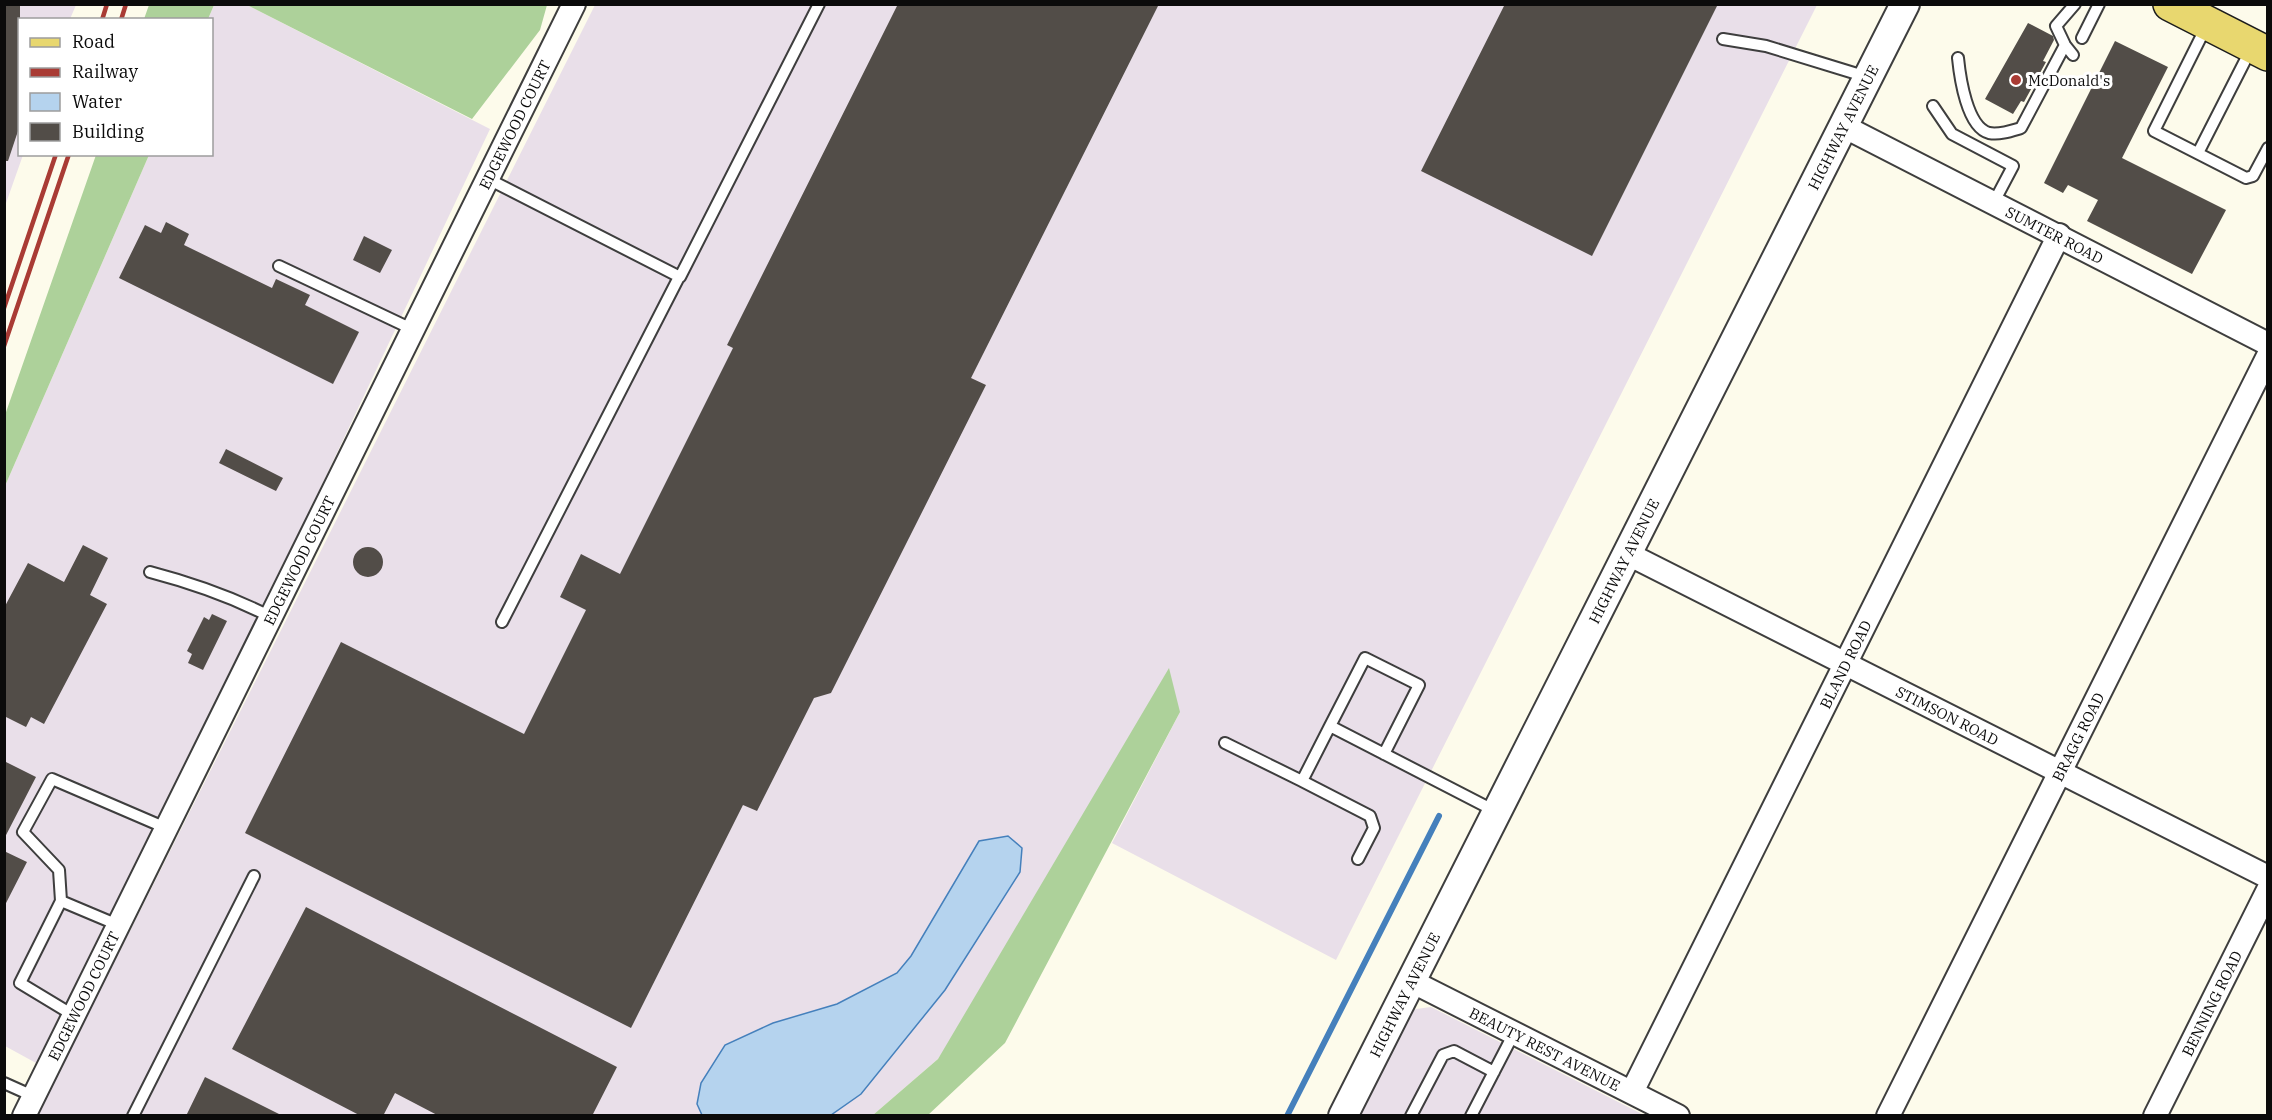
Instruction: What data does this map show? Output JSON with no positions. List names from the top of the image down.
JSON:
{
  "streets": {
    "street": [
      "EDGEWOOD COURT",
      "HIGHWAY AVENUE",
      "SUMTER ROAD",
      "BLAND ROAD",
      "STIMSON ROAD",
      "BRAGG ROAD",
      "BENNING ROAD",
      "BEAUTY REST AVENUE"
    ]
  },
  "crossings": [
    ["HIGHWAY AVENUE", "SUMTER ROAD"],
    ["HIGHWAY AVENUE", "STIMSON ROAD"],
    ["HIGHWAY AVENUE", "BEAUTY REST AVENUE"],
    ["SUMTER ROAD", "BLAND ROAD"],
    ["BLAND ROAD", "STIMSON ROAD"],
    ["BLAND ROAD", "BEAUTY REST AVENUE"],
    ["STIMSON ROAD", "BRAGG ROAD"]
  ],
  "places": ["McDonald's"],
  "legend": [
    "Road",
    "Railway",
    "Water",
    "Building"
  ]
}
